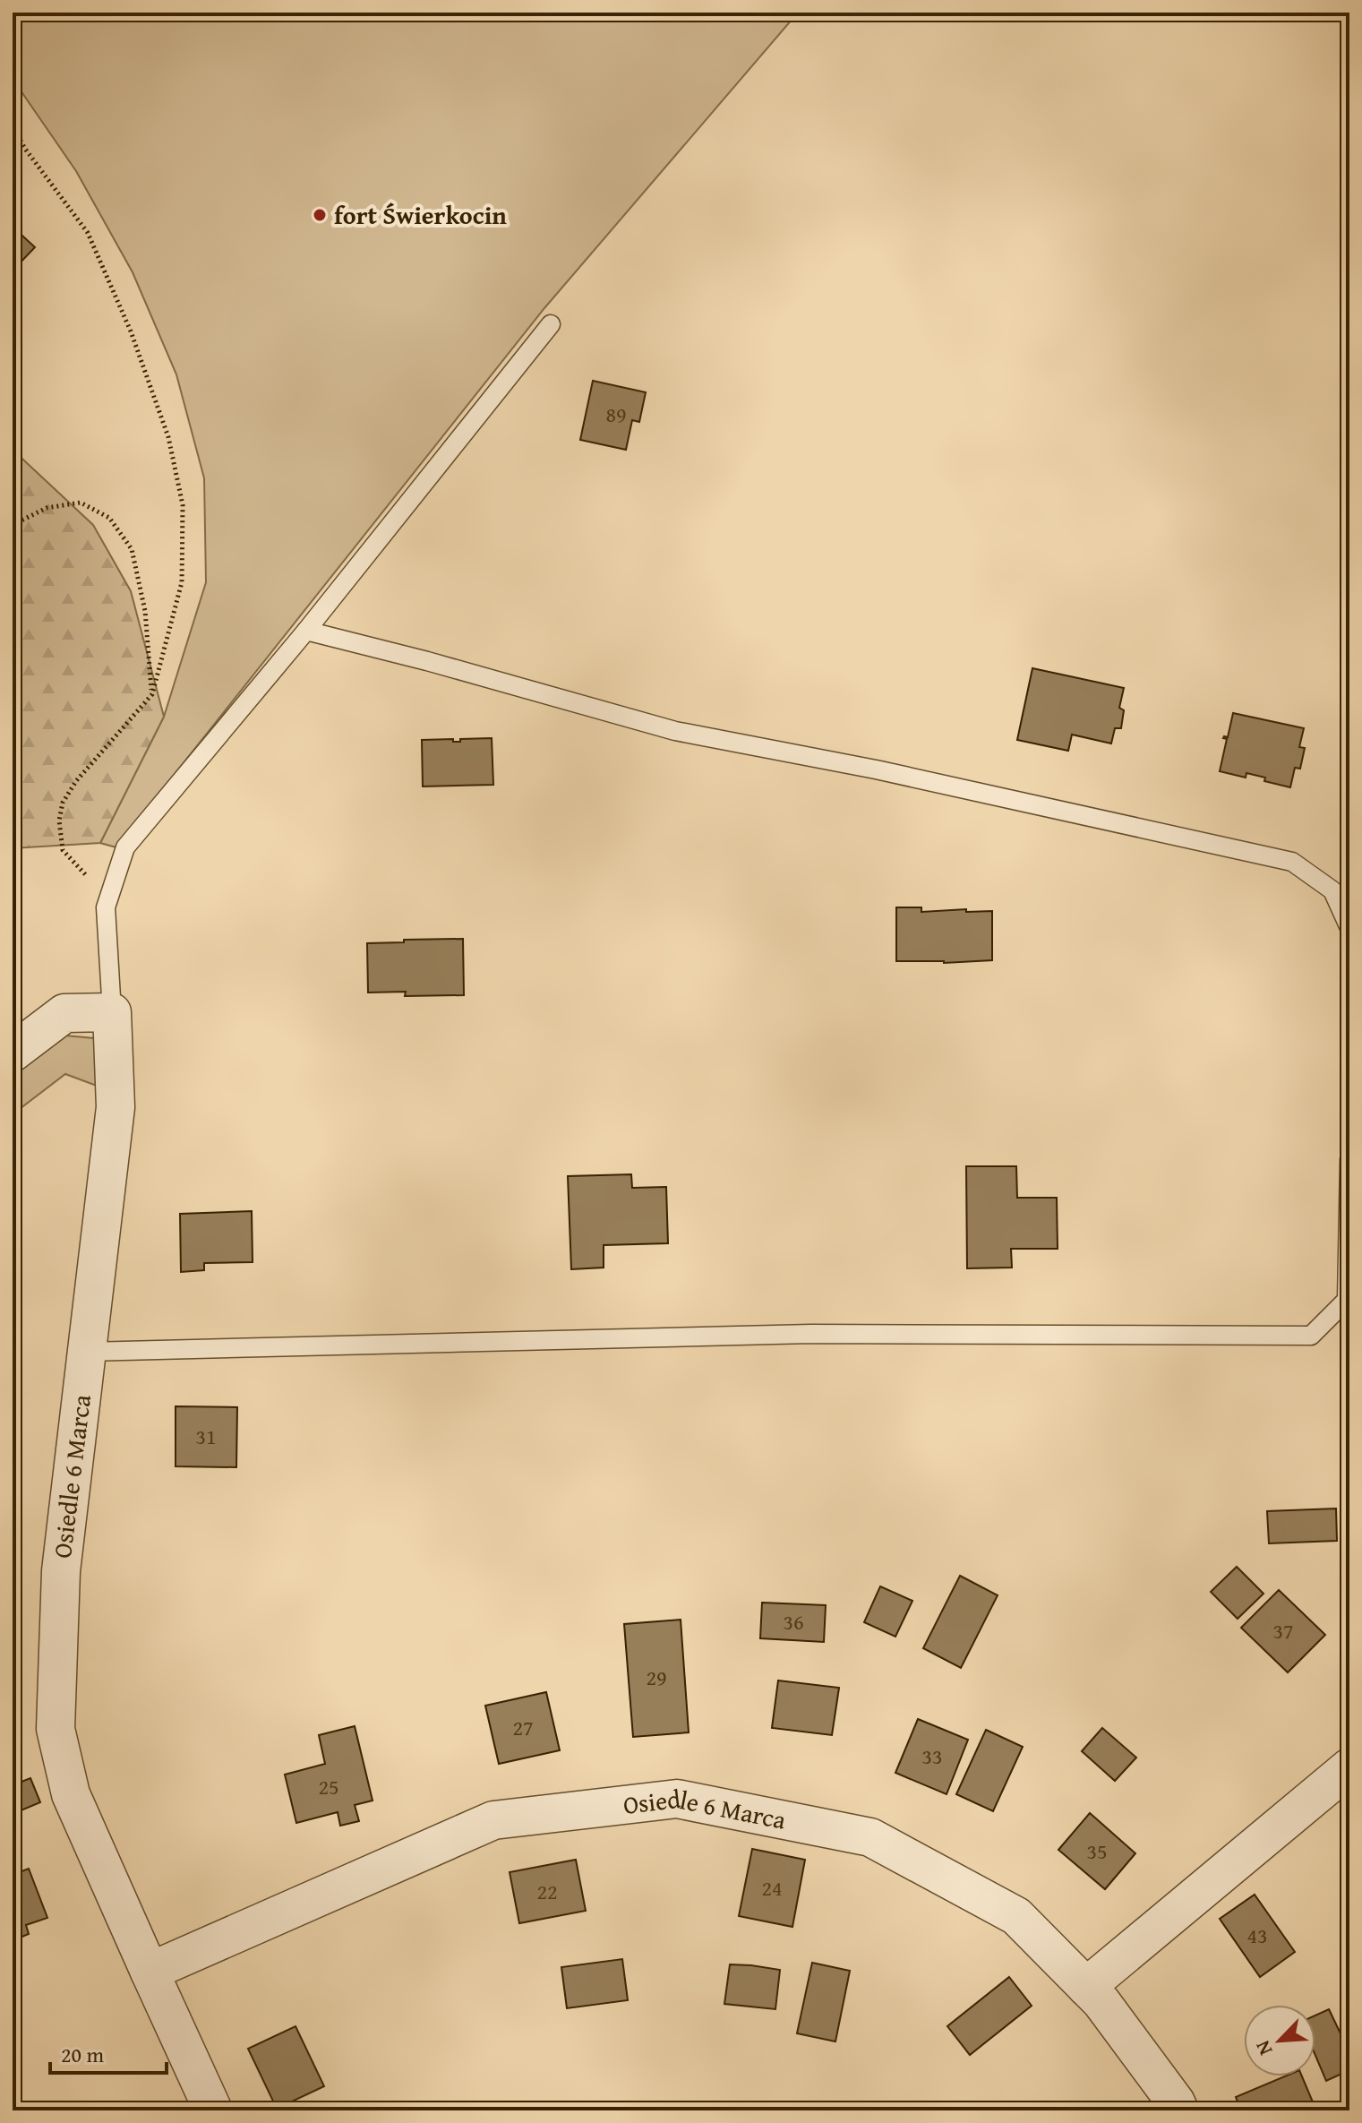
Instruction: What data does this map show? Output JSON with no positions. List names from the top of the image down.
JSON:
{
  "streets": {
    "street": ["Osiedle 6 Marca"]
  },
  "places": ["fort Świerkocin"],
  "house_numbers": [
    "89",
    "31",
    "36",
    "37",
    "29",
    "27",
    "33",
    "25",
    "35",
    "24",
    "22",
    "43"
  ],
  "scale_bar": "20 m",
  "north": "bottom left"
}
